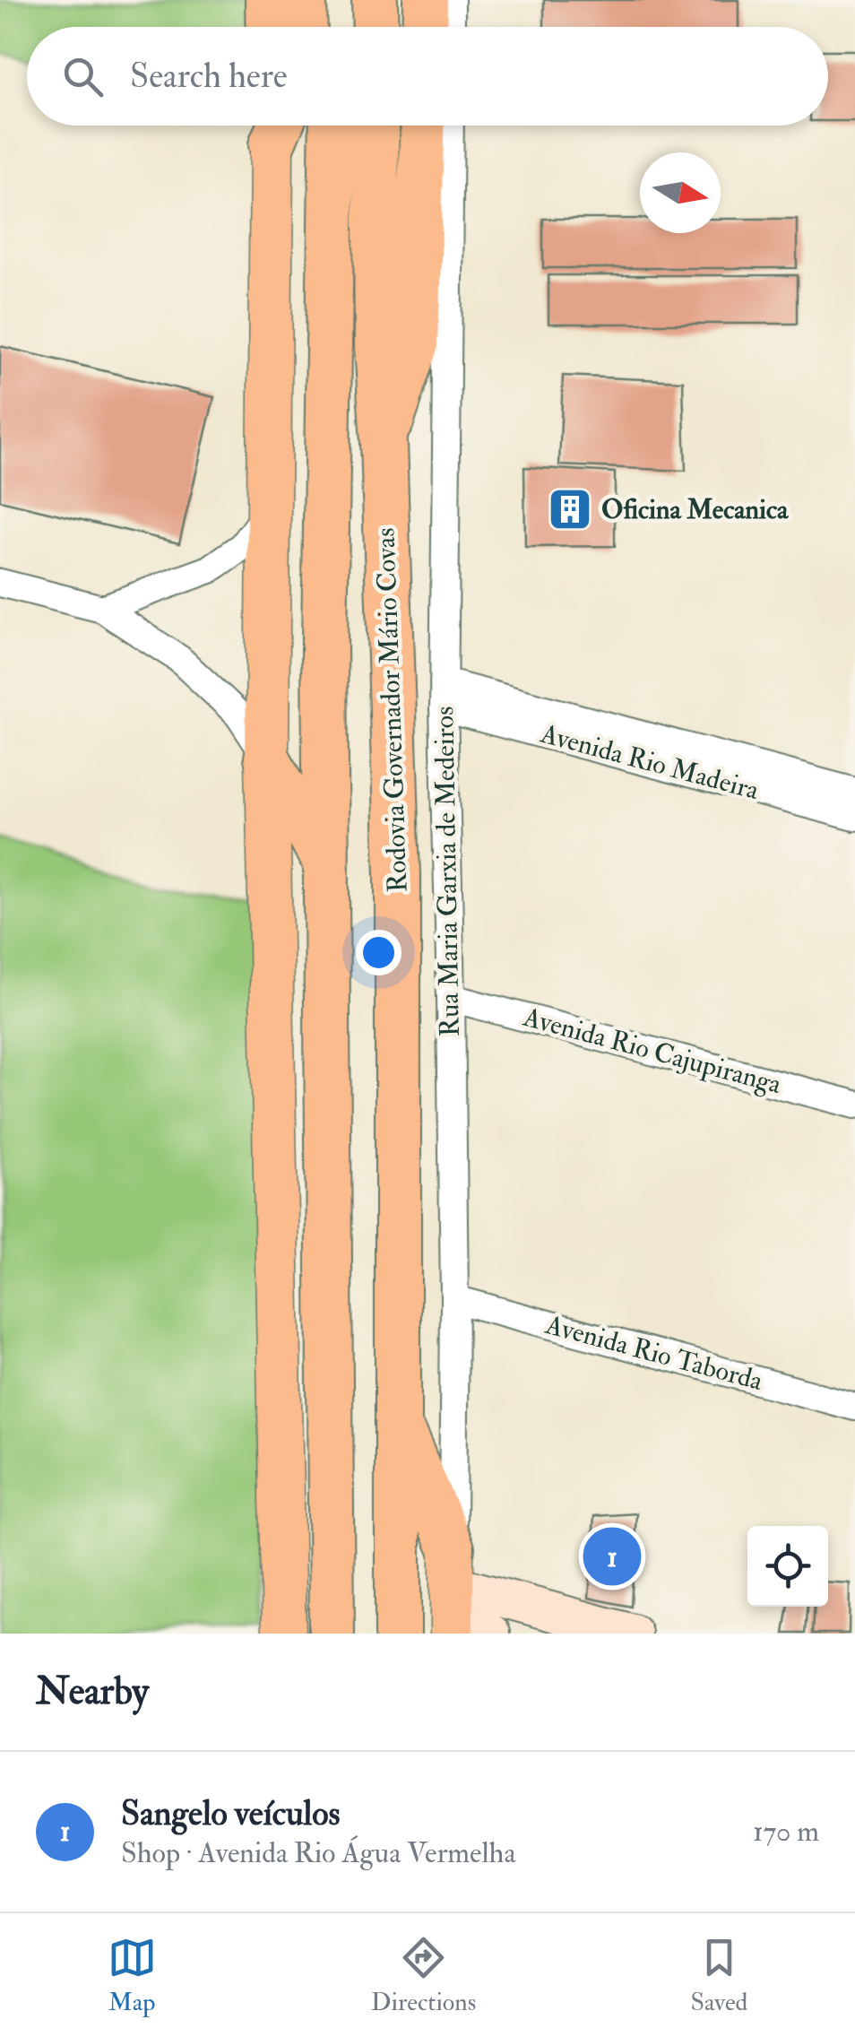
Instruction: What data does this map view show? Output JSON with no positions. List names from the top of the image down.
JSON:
{
  "streets": {
    "highway": ["Rodovia Governador Mário Covas"],
    "street": [
      "Avenida Rio Madeira",
      "Rua Maria Garxia de Medeiros",
      "Avenida Rio Cajupiranga",
      "Avenida Rio Taborda"
    ]
  },
  "crossings": [
    ["Avenida Rio Madeira", "Rua Maria Garxia de Medeiros"],
    ["Rua Maria Garxia de Medeiros", "Avenida Rio Cajupiranga"],
    ["Rua Maria Garxia de Medeiros", "Avenida Rio Taborda"]
  ],
  "places": {
    "building": ["Oficina Mecanica"]
  },
  "north": "right",
  "page": {
    "search": "Search here",
    "pins": "1",
    "heading": "Nearby",
    "list": [
      {
        "mark": "1",
        "name": "Sangelo veículos",
        "note": "Shop · Avenida Rio Água Vermelha",
        "value": "170 m"
      }
    ],
    "nav": ["Map", "Directions", "Saved"]
  }
}
